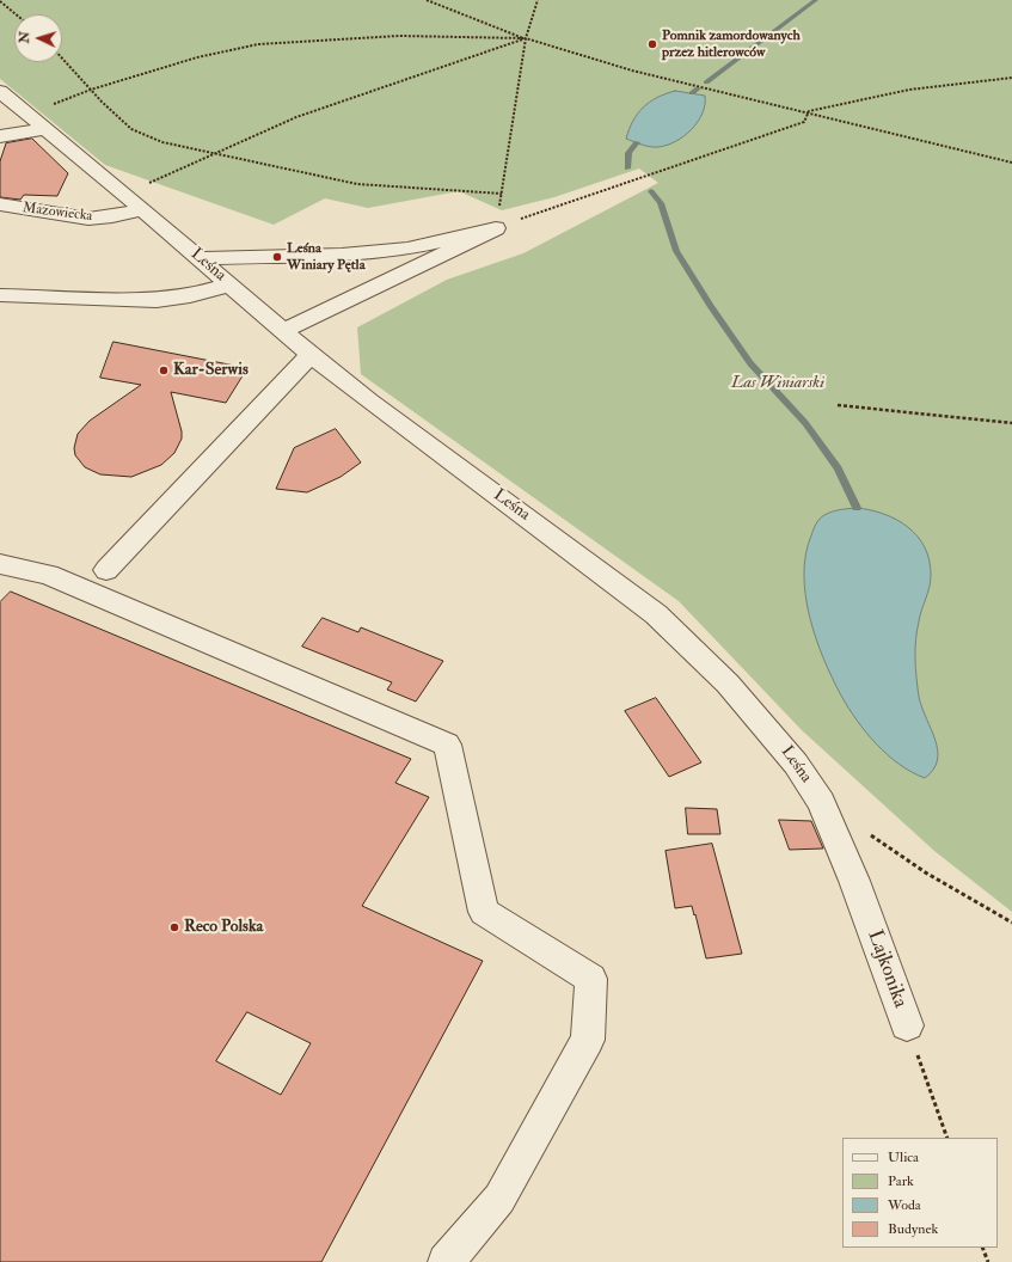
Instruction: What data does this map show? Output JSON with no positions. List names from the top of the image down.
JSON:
{
  "streets": {
    "street": ["Mazowiecka", "Leśna", "Lajkonika"]
  },
  "crossings": [
    ["Mazowiecka", "Leśna"],
    ["Leśna", "Lajkonika"]
  ],
  "parks": ["Las Winiarski"],
  "places": [
    "Pomnik zamordowanych przez hitlerowców",
    "Leśna Winiary Pętla",
    "Kar-Serwis",
    "Reco Polska"
  ],
  "legend": [
    "Ulica",
    "Park",
    "Woda",
    "Budynek"
  ],
  "north": "left"
}
